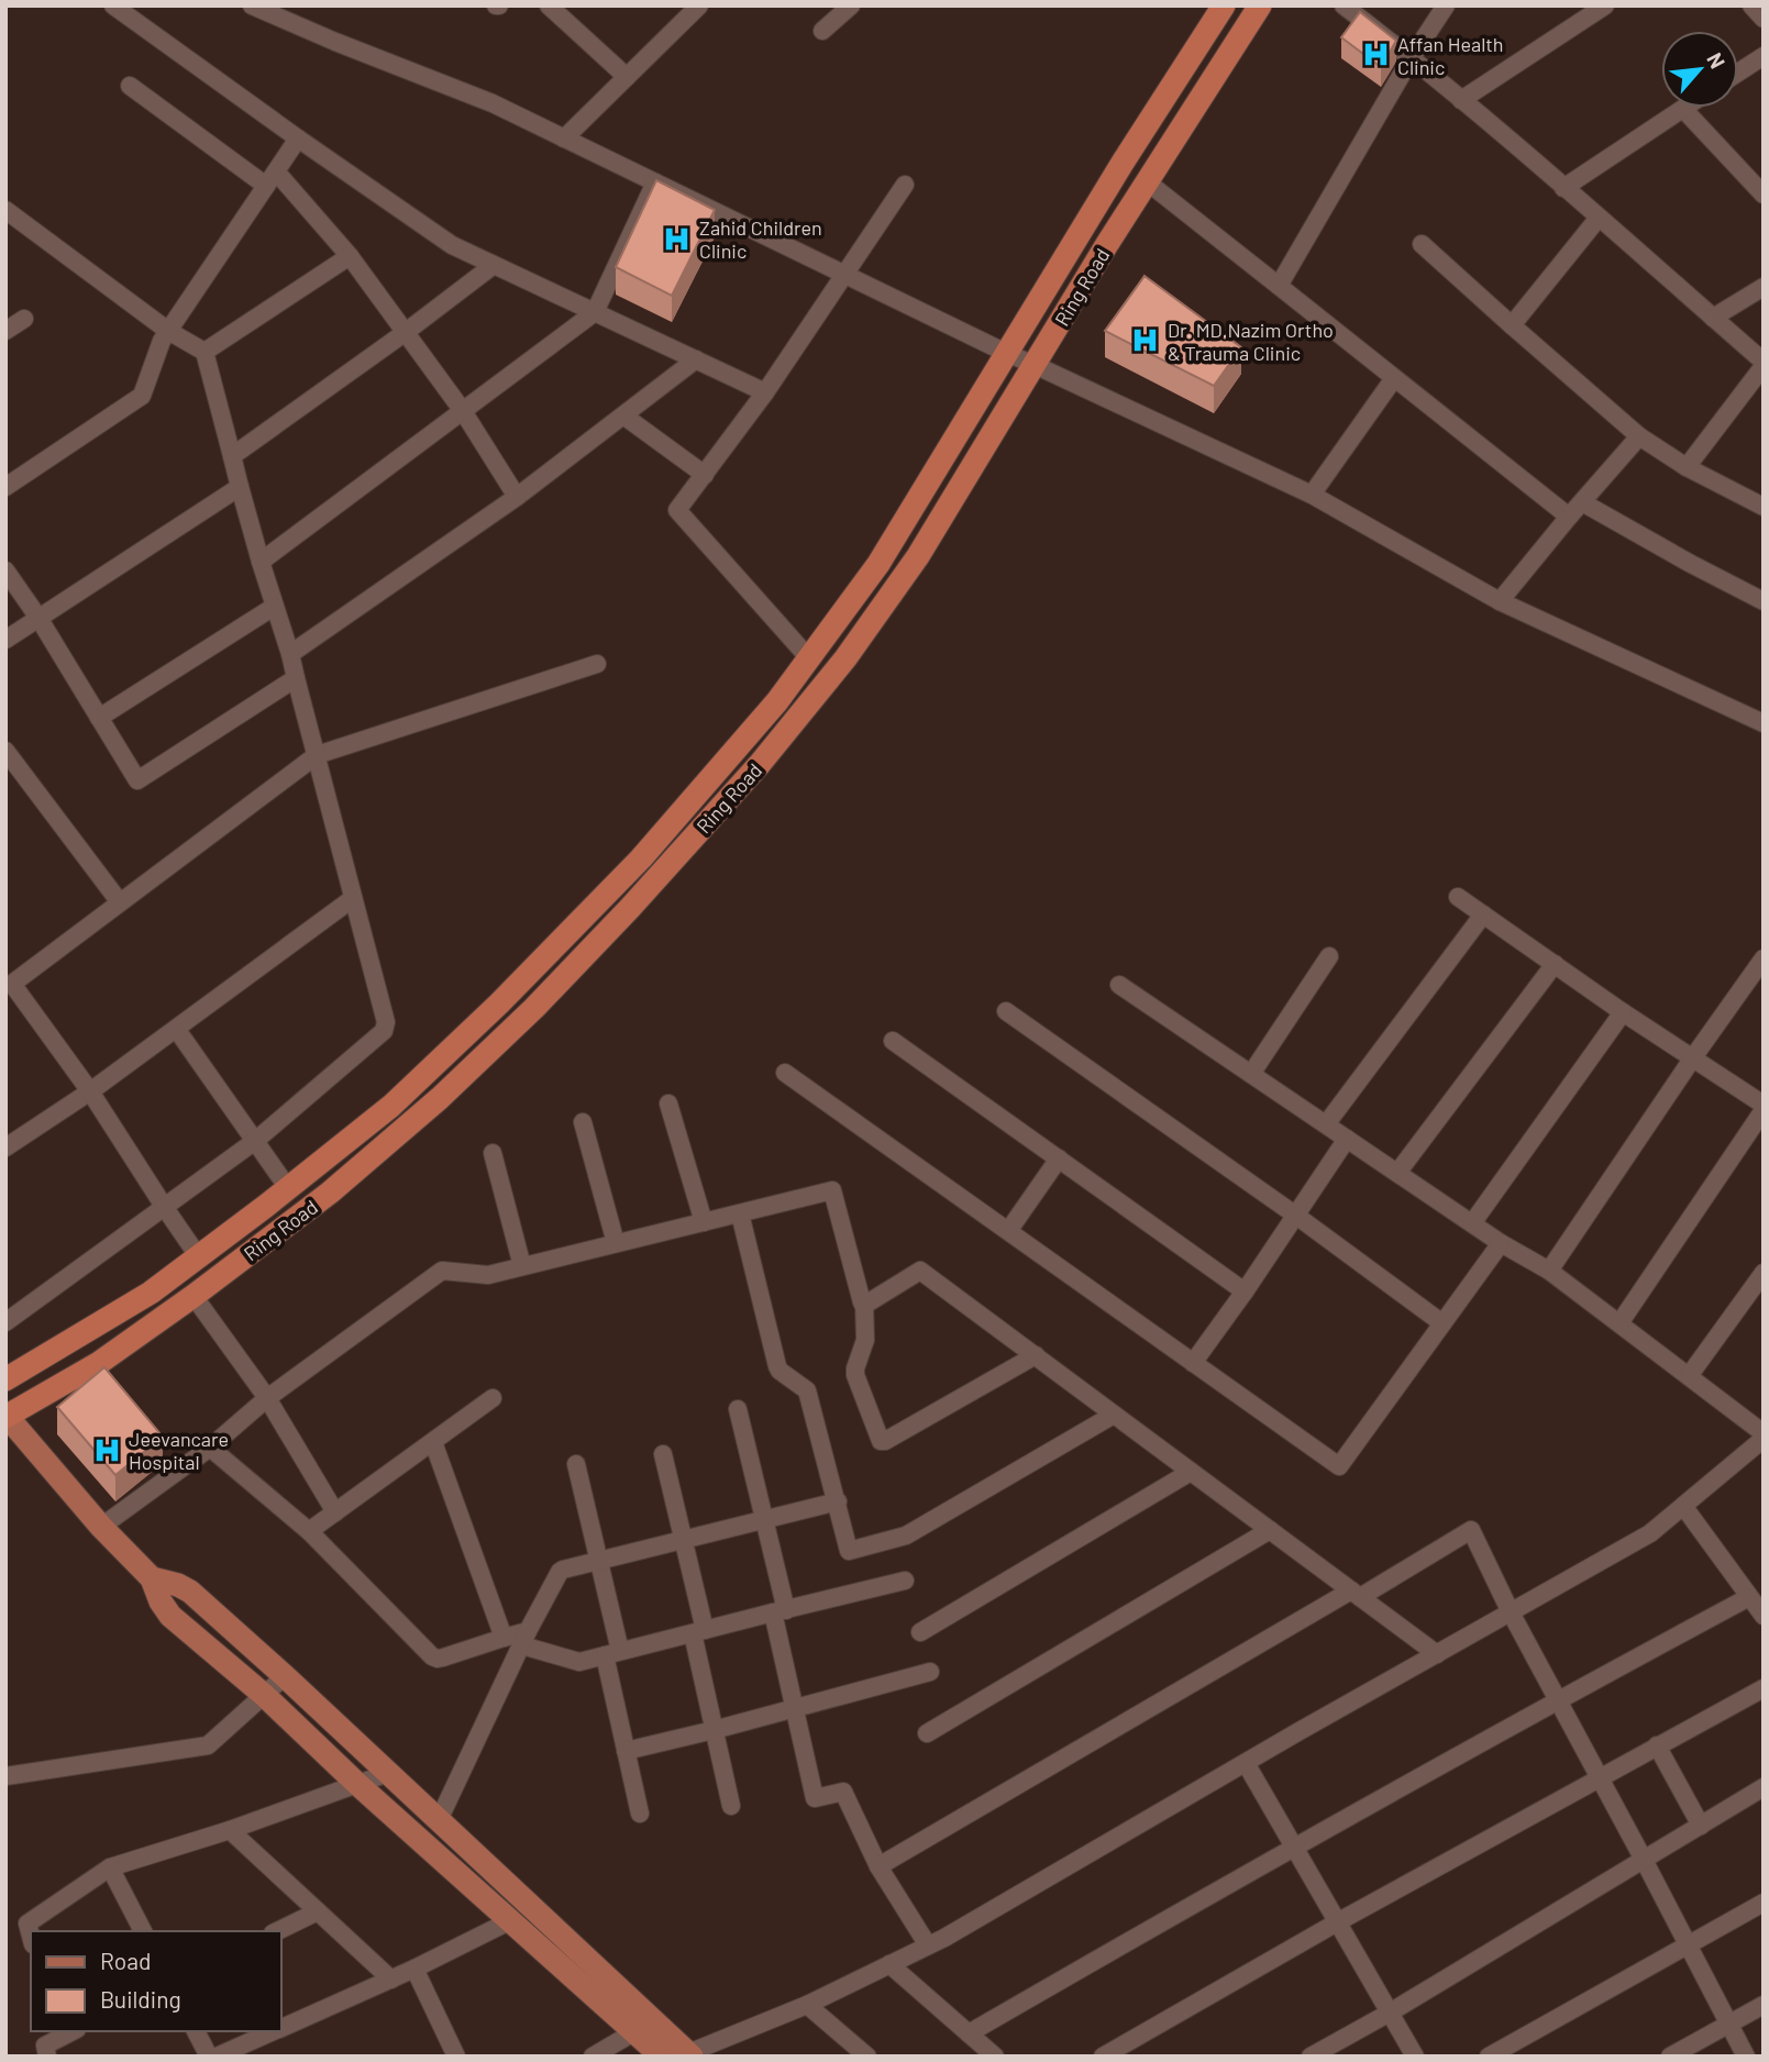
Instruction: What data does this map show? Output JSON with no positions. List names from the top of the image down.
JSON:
{
  "streets": {
    "highway": ["Ring Road"]
  },
  "places": {
    "hospital": [
      "Affan Health Clinic",
      "Zahid Children Clinic",
      "Dr. MD.Nazim Ortho & Trauma Clinic",
      "Jeevancare Hospital"
    ]
  },
  "legend": ["Road", "Building"],
  "north": "top right"
}
